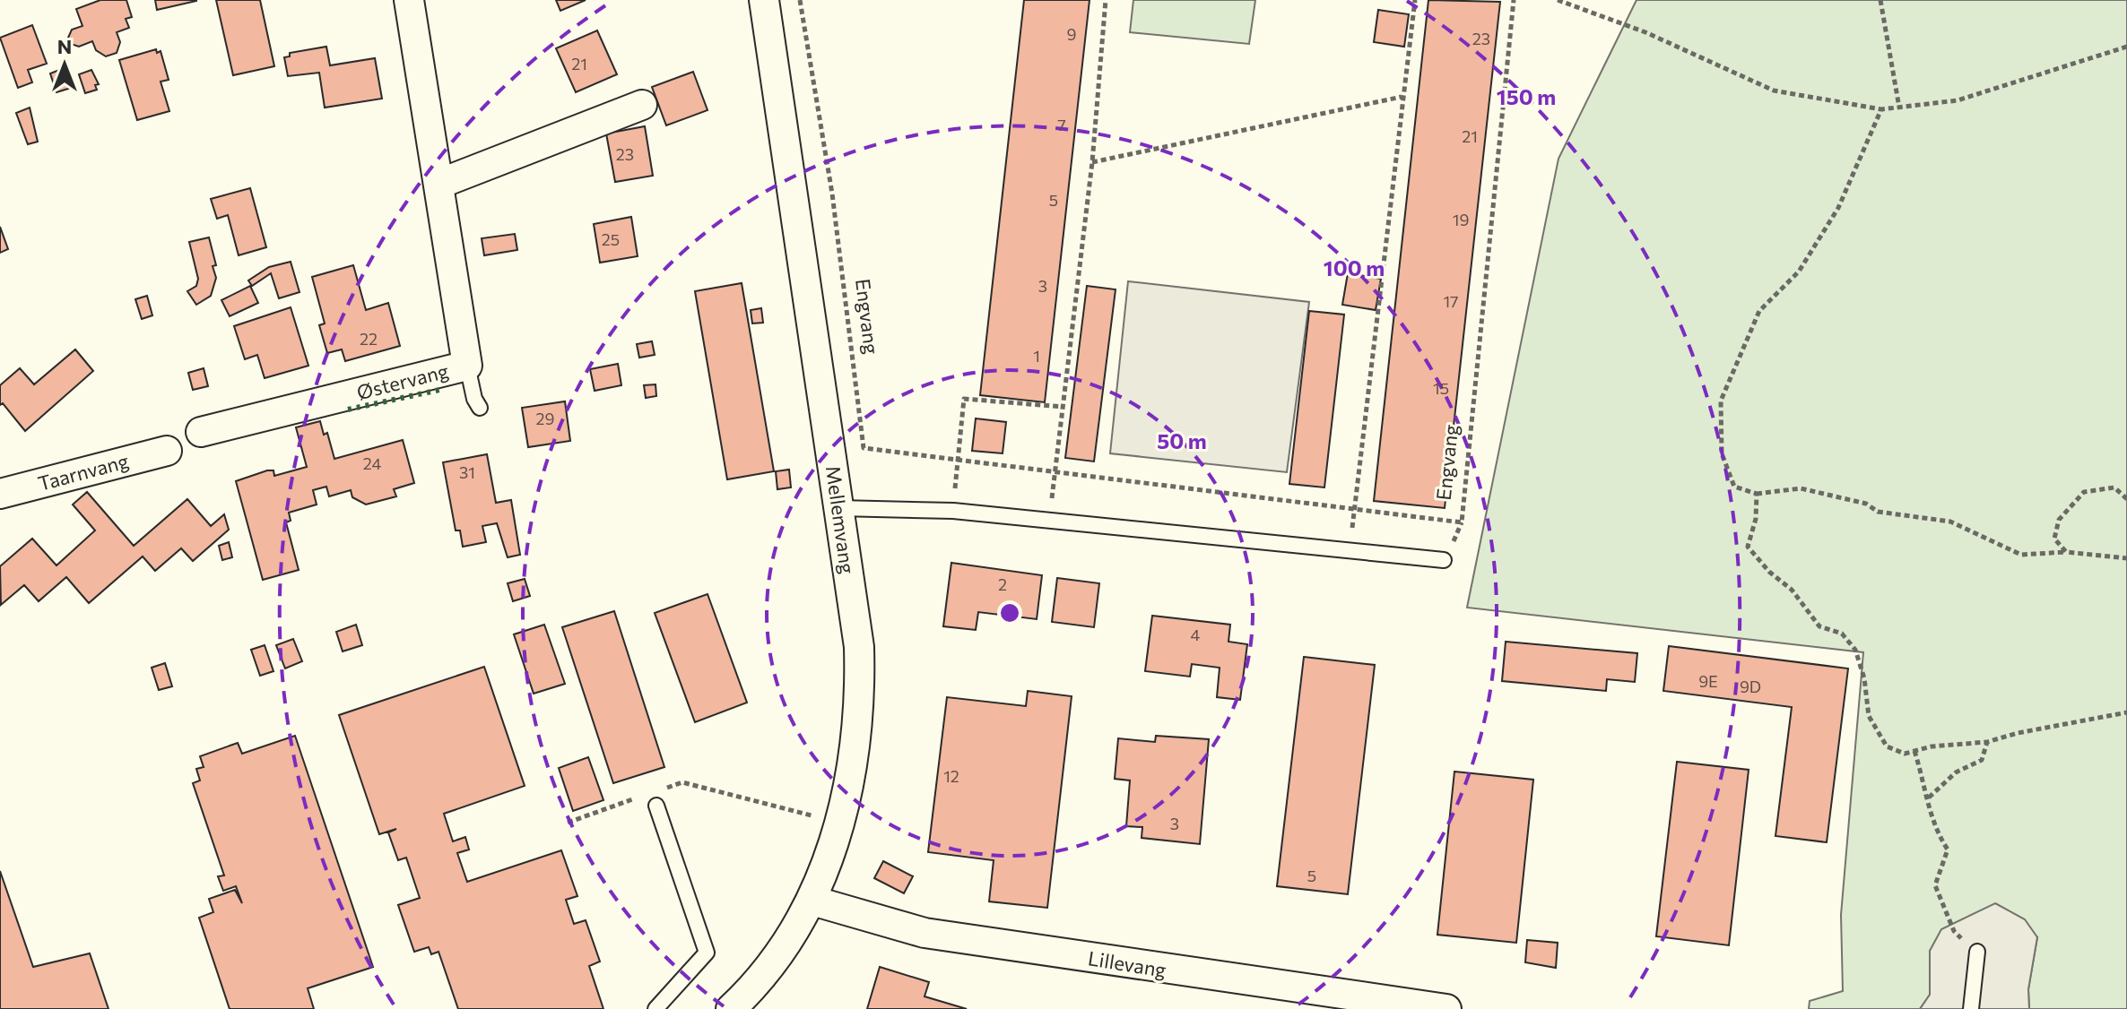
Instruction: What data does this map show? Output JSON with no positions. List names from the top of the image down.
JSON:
{
  "streets": {
    "street": [
      "Østervang",
      "Taarnvang",
      "Mellemvang",
      "Lillevang"
    ],
    "path": ["Engvang"]
  },
  "crossings": [
    ["Mellemvang", "Lillevang"]
  ],
  "house_numbers": [
    "9",
    "23",
    "21",
    "7",
    "21",
    "23",
    "5",
    "19",
    "25",
    "3",
    "17",
    "22",
    "1",
    "15",
    "29",
    "24",
    "31",
    "2",
    "4",
    "9E",
    "9D",
    "12",
    "3",
    "5"
  ],
  "north": "top",
  "rings": ["150 m", "100 m", "50 m"]
}
